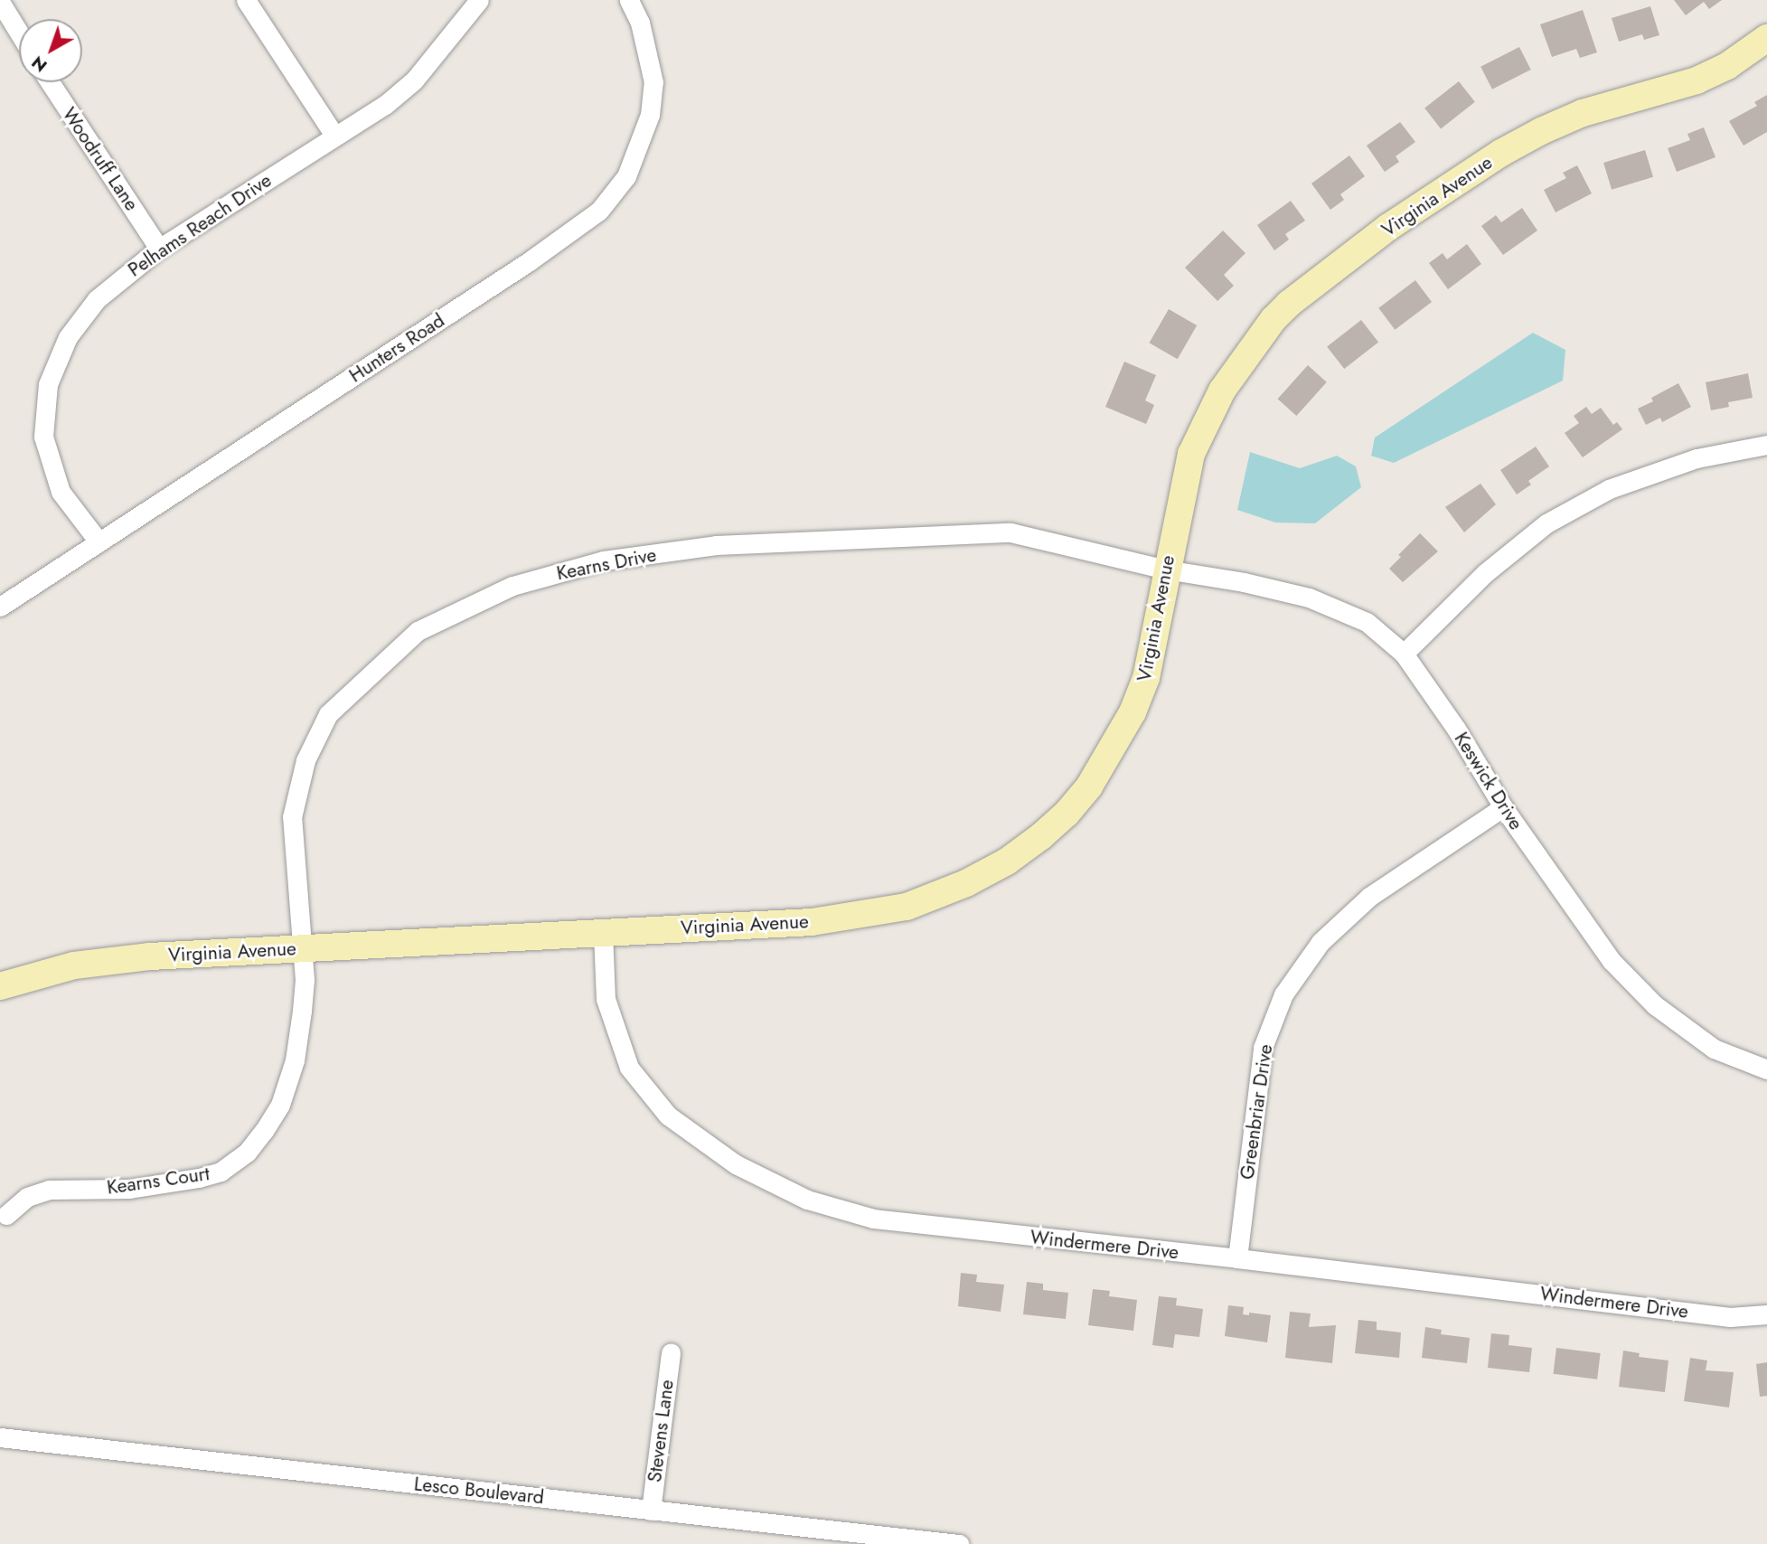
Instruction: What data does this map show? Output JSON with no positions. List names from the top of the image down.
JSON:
{
  "streets": {
    "street": [
      "Woodruff Lane",
      "Virginia Avenue",
      "Pelhams Reach Drive",
      "Hunters Road",
      "Kearns Drive",
      "Keswick Drive",
      "Greenbriar Drive",
      "Kearns Court",
      "Windermere Drive",
      "Stevens Lane",
      "Lesco Boulevard"
    ]
  },
  "crossings": [
    ["Woodruff Lane", "Pelhams Reach Drive"],
    ["Virginia Avenue", "Kearns Drive"],
    ["Virginia Avenue", "Keswick Drive"],
    ["Virginia Avenue", "Kearns Court"],
    ["Virginia Avenue", "Windermere Drive"],
    ["Pelhams Reach Drive", "Hunters Road"],
    ["Kearns Drive", "Keswick Drive"],
    ["Kearns Drive", "Kearns Court"],
    ["Keswick Drive", "Greenbriar Drive"],
    ["Greenbriar Drive", "Windermere Drive"],
    ["Stevens Lane", "Lesco Boulevard"]
  ],
  "north": "bottom left"
}
